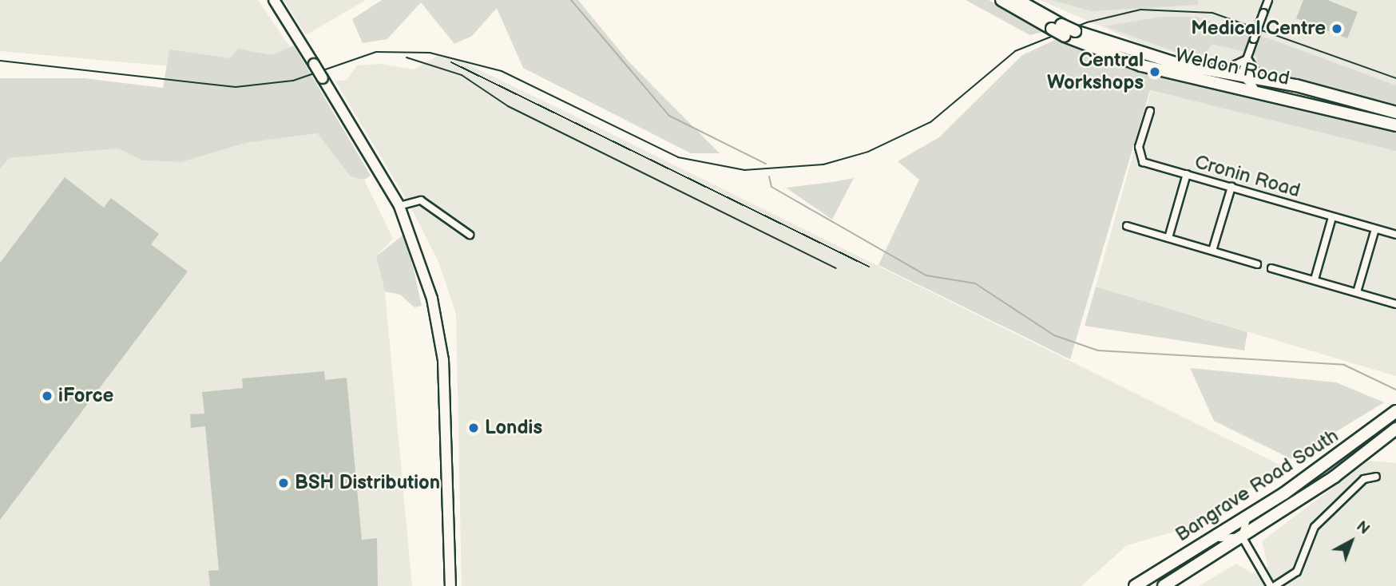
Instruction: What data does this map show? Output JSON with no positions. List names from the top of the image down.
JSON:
{
  "streets": {
    "highway": ["Weldon Road", "Bangrave Road South"],
    "street": ["Cronin Road"]
  },
  "places": [
    "Medical Centre",
    "Central Workshops",
    "iForce",
    "Londis",
    "BSH Distribution"
  ],
  "north": "top right"
}
